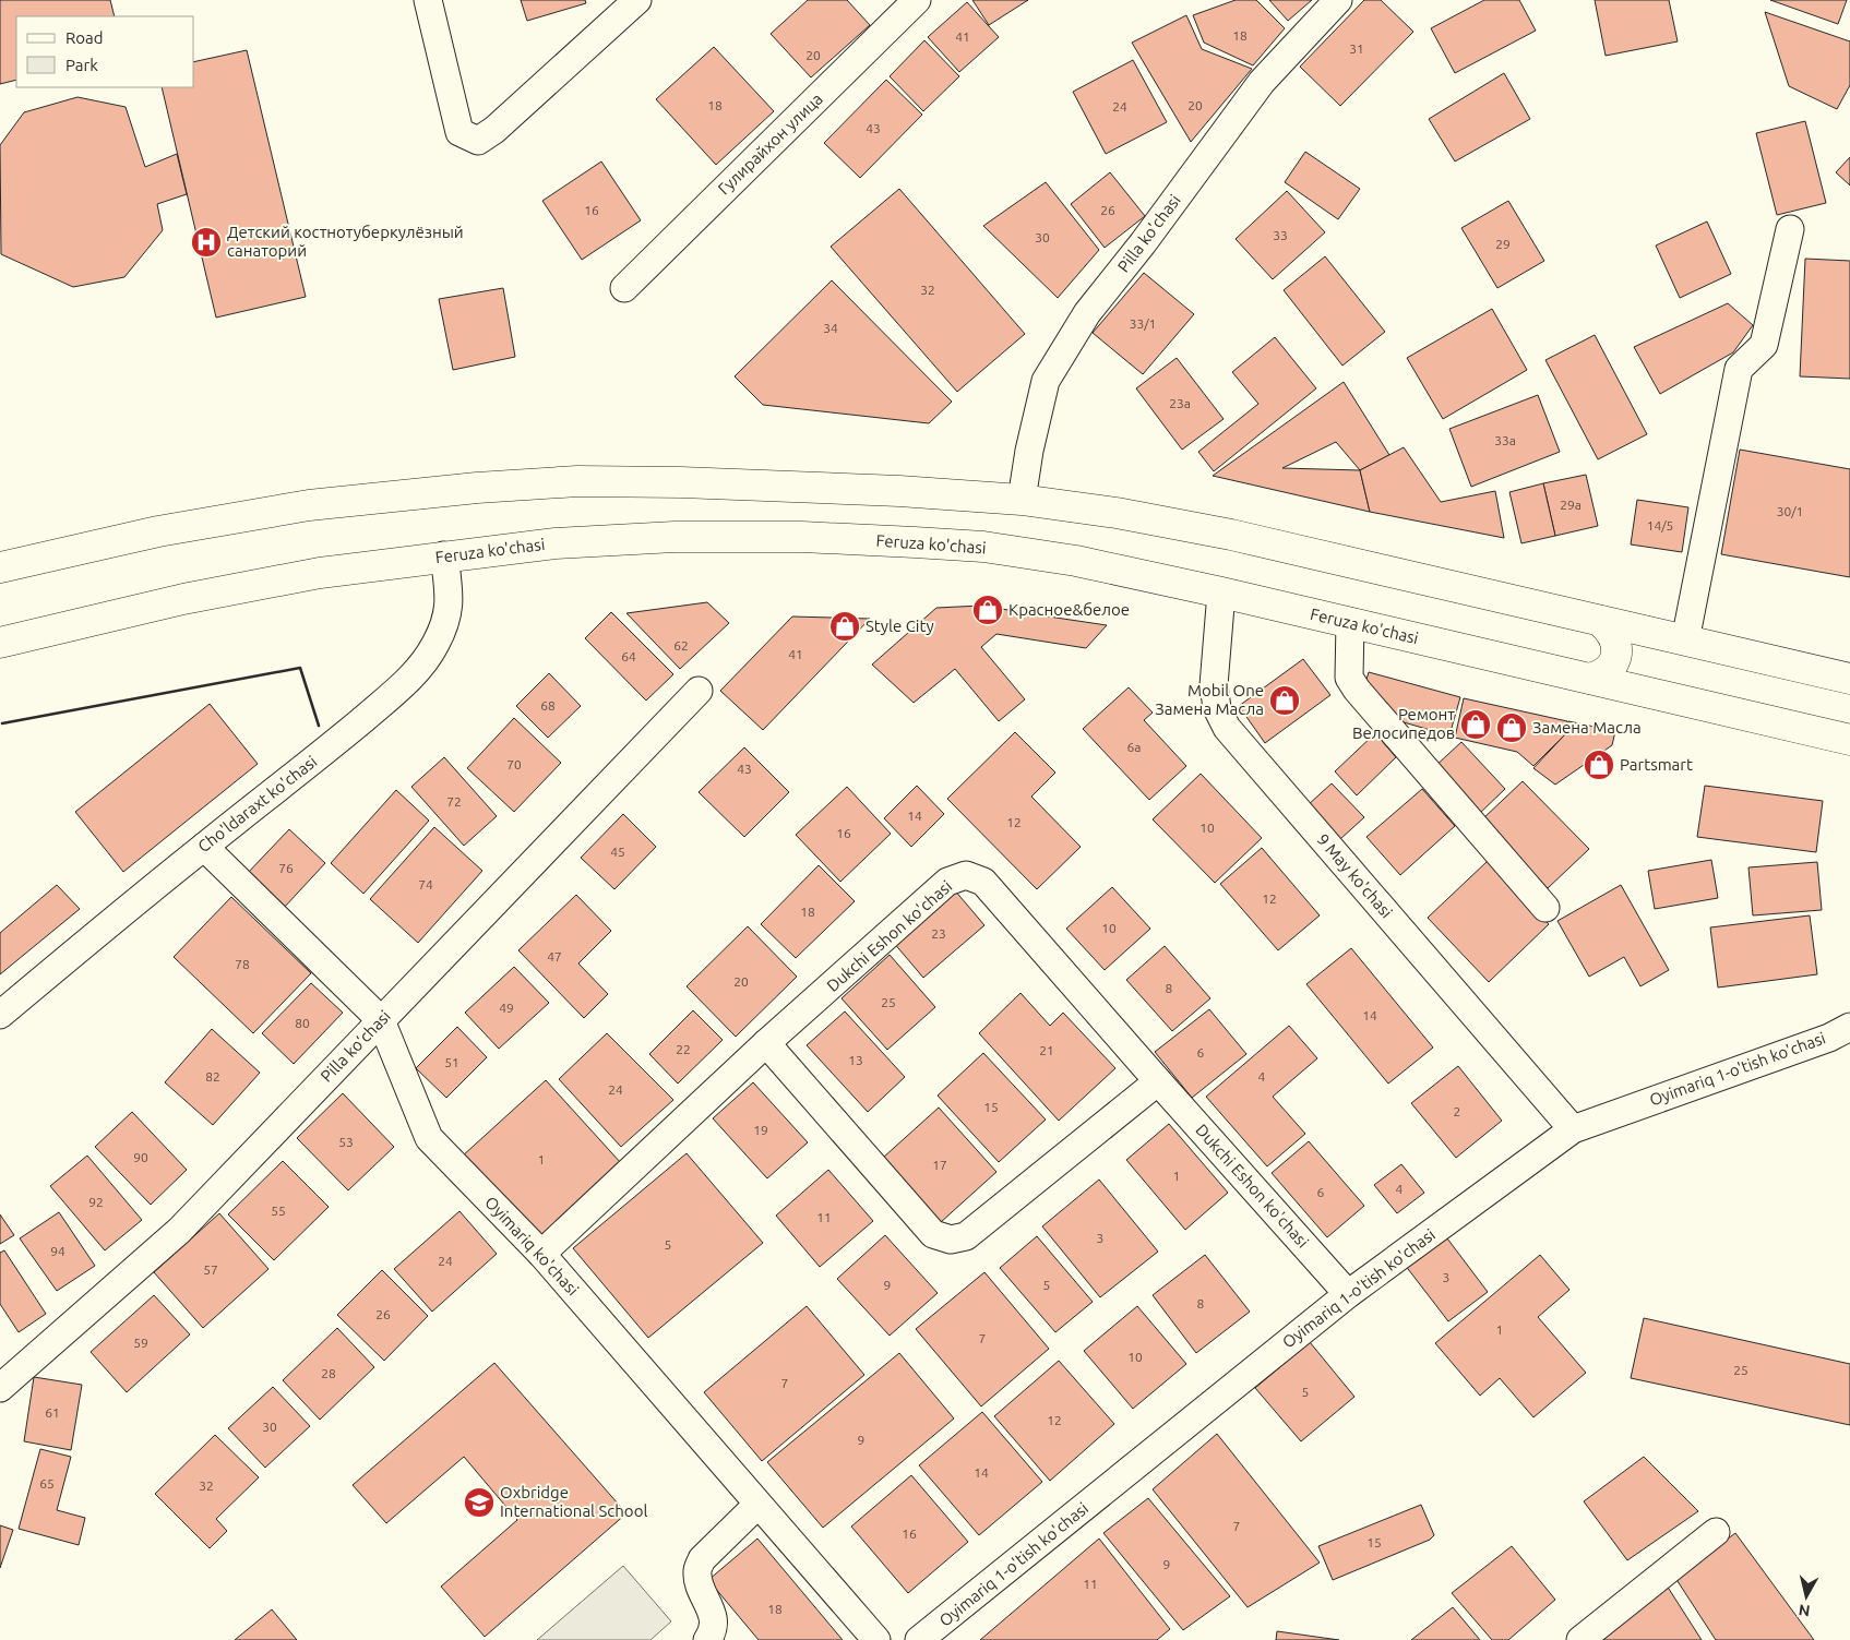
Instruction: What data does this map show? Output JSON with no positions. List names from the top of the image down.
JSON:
{
  "streets": {
    "main road": ["Feruza ko'chasi"],
    "street": [
      "Гулирайхон улица",
      "Pilla ko'chasi",
      "Cho'ldaraxt ko'chasi",
      "9 May ko'chasi",
      "Dukchi Eshon ko'chasi",
      "Pilla ko‘chasi",
      "Oyimariq 1-o'tish ko'chasi",
      "Oyimariq ko'chasi"
    ]
  },
  "crossings": [
    ["Feruza ko'chasi", "Cho'ldaraxt ko'chasi"],
    ["Feruza ko'chasi", "9 May ko'chasi"],
    ["Cho'ldaraxt ko'chasi", "Oyimariq ko'chasi"],
    ["9 May ko'chasi", "Oyimariq 1-o'tish ko'chasi"],
    ["Dukchi Eshon ko'chasi", "Oyimariq 1-o'tish ko'chasi"],
    ["Dukchi Eshon ko'chasi", "Oyimariq ko'chasi"],
    ["Pilla ko‘chasi", "Oyimariq ko'chasi"]
  ],
  "places": {
    "hospital": ["Детский костнотуберкулёзный санаторий"],
    "shop": [
      "Красное&белое",
      "Style City",
      "Mobil One Замена Масла",
      "Ремонт Велосипедов",
      "Замена Масла",
      "Partsmart"
    ],
    "school or university": ["Oxbridge International School"]
  },
  "house_numbers": [
    "18",
    "41",
    "31",
    "20",
    "18",
    "20",
    "24",
    "43",
    "16",
    "26",
    "33",
    "30",
    "29",
    "32",
    "33/1",
    "34",
    "23a",
    "33a",
    "29a",
    "30/1",
    "14/5",
    "62",
    "41",
    "64",
    "68",
    "6a",
    "70",
    "43",
    "72",
    "14",
    "12",
    "10",
    "16",
    "45",
    "76",
    "74",
    "12",
    "18",
    "10",
    "23",
    "47",
    "78",
    "20",
    "8",
    "25",
    "49",
    "14",
    "80",
    "22",
    "21",
    "6",
    "13",
    "51",
    "82",
    "4",
    "24",
    "15",
    "2",
    "19",
    "53",
    "90",
    "1",
    "17",
    "1",
    "4",
    "6",
    "92",
    "55",
    "11",
    "3",
    "5",
    "94",
    "24",
    "57",
    "3",
    "9",
    "5",
    "8",
    "26",
    "1",
    "7",
    "59",
    "10",
    "25",
    "28",
    "7",
    "5",
    "61",
    "12",
    "30",
    "9",
    "14",
    "65",
    "32",
    "7",
    "16",
    "15",
    "9",
    "11",
    "18"
  ],
  "legend": ["Road", "Park"],
  "north": "bottom"
}
